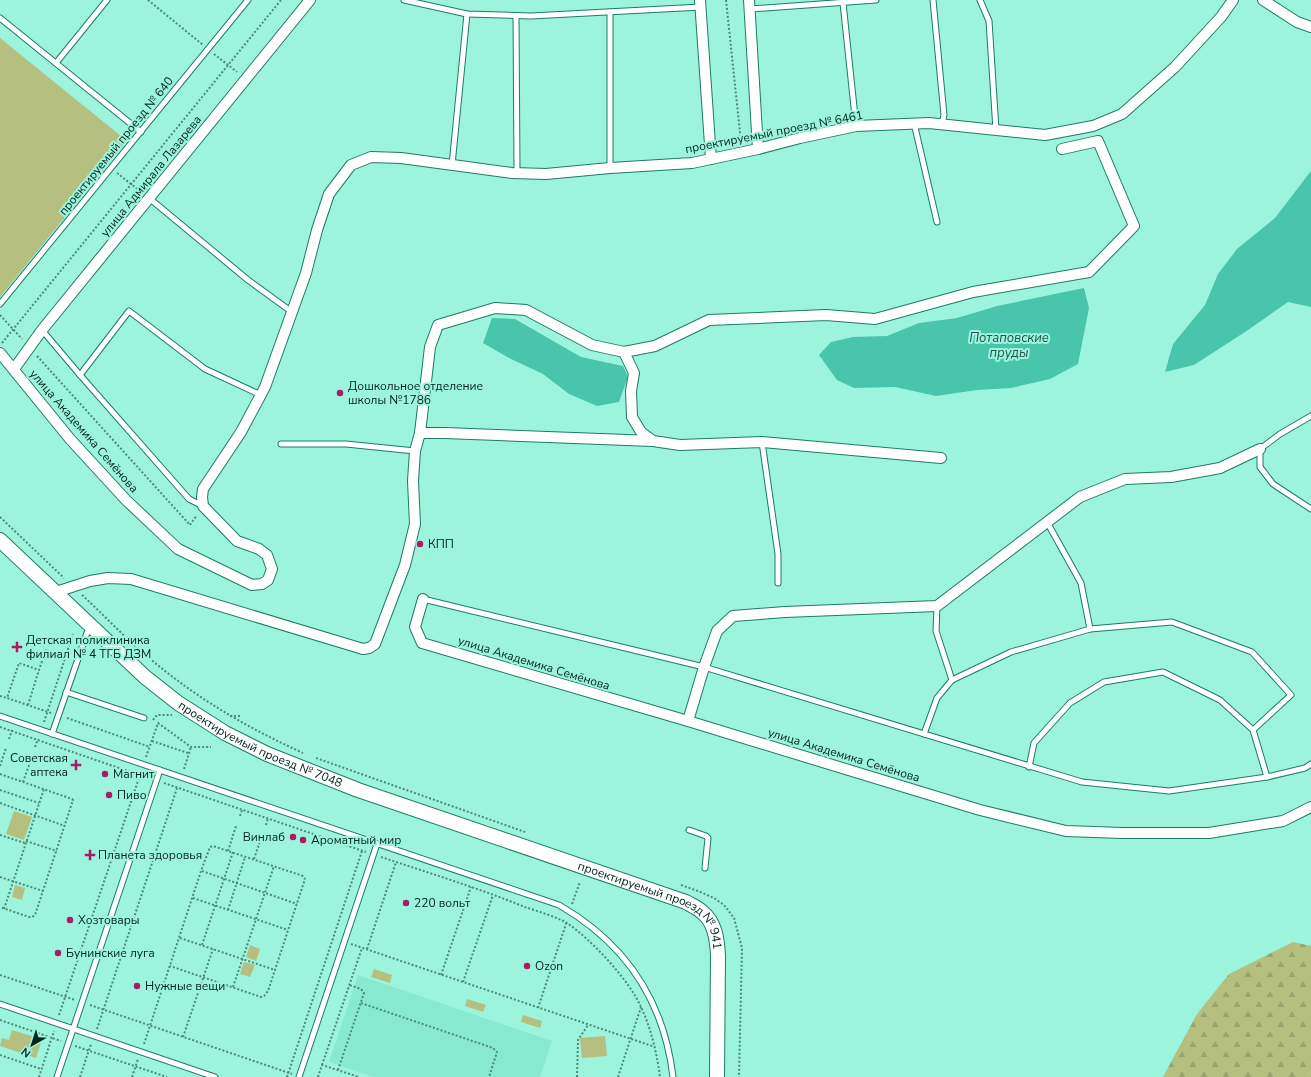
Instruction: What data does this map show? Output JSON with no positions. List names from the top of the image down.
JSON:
{
  "streets": {
    "main road": ["проектируемый проезд № 7048", "проектируемый проезд № 941"],
    "street": ["проектируемый проезд № 6461", "улица Адмирала Лазарева", "улица Академика Семёнова"],
    "lane": ["проектируемый проезд № 640"]
  },
  "crossings": [
    ["проектируемый проезд № 6461", "улица Академика Семёнова"],
    ["улица Адмирала Лазарева", "улица Академика Семёнова"],
    ["проектируемый проезд № 7048", "проектируемый проезд № 941"]
  ],
  "water": ["Потаповские пруды"],
  "places": {
    "other": [
      "Дошкольное отделение школы №1786",
      "КПП",
      "Магнит",
      "Пиво",
      "Винлаб",
      "Ароматный мир",
      "220 вольт",
      "Хозтовары",
      "Бунинские луга",
      "Ozon",
      "Нужные вещи"
    ],
    "health": ["Детская поликлиника филиал № 4 ТГБ ДЗМ", "Советская аптека", "Планета здоровья"]
  },
  "north": "bottom left"
}
